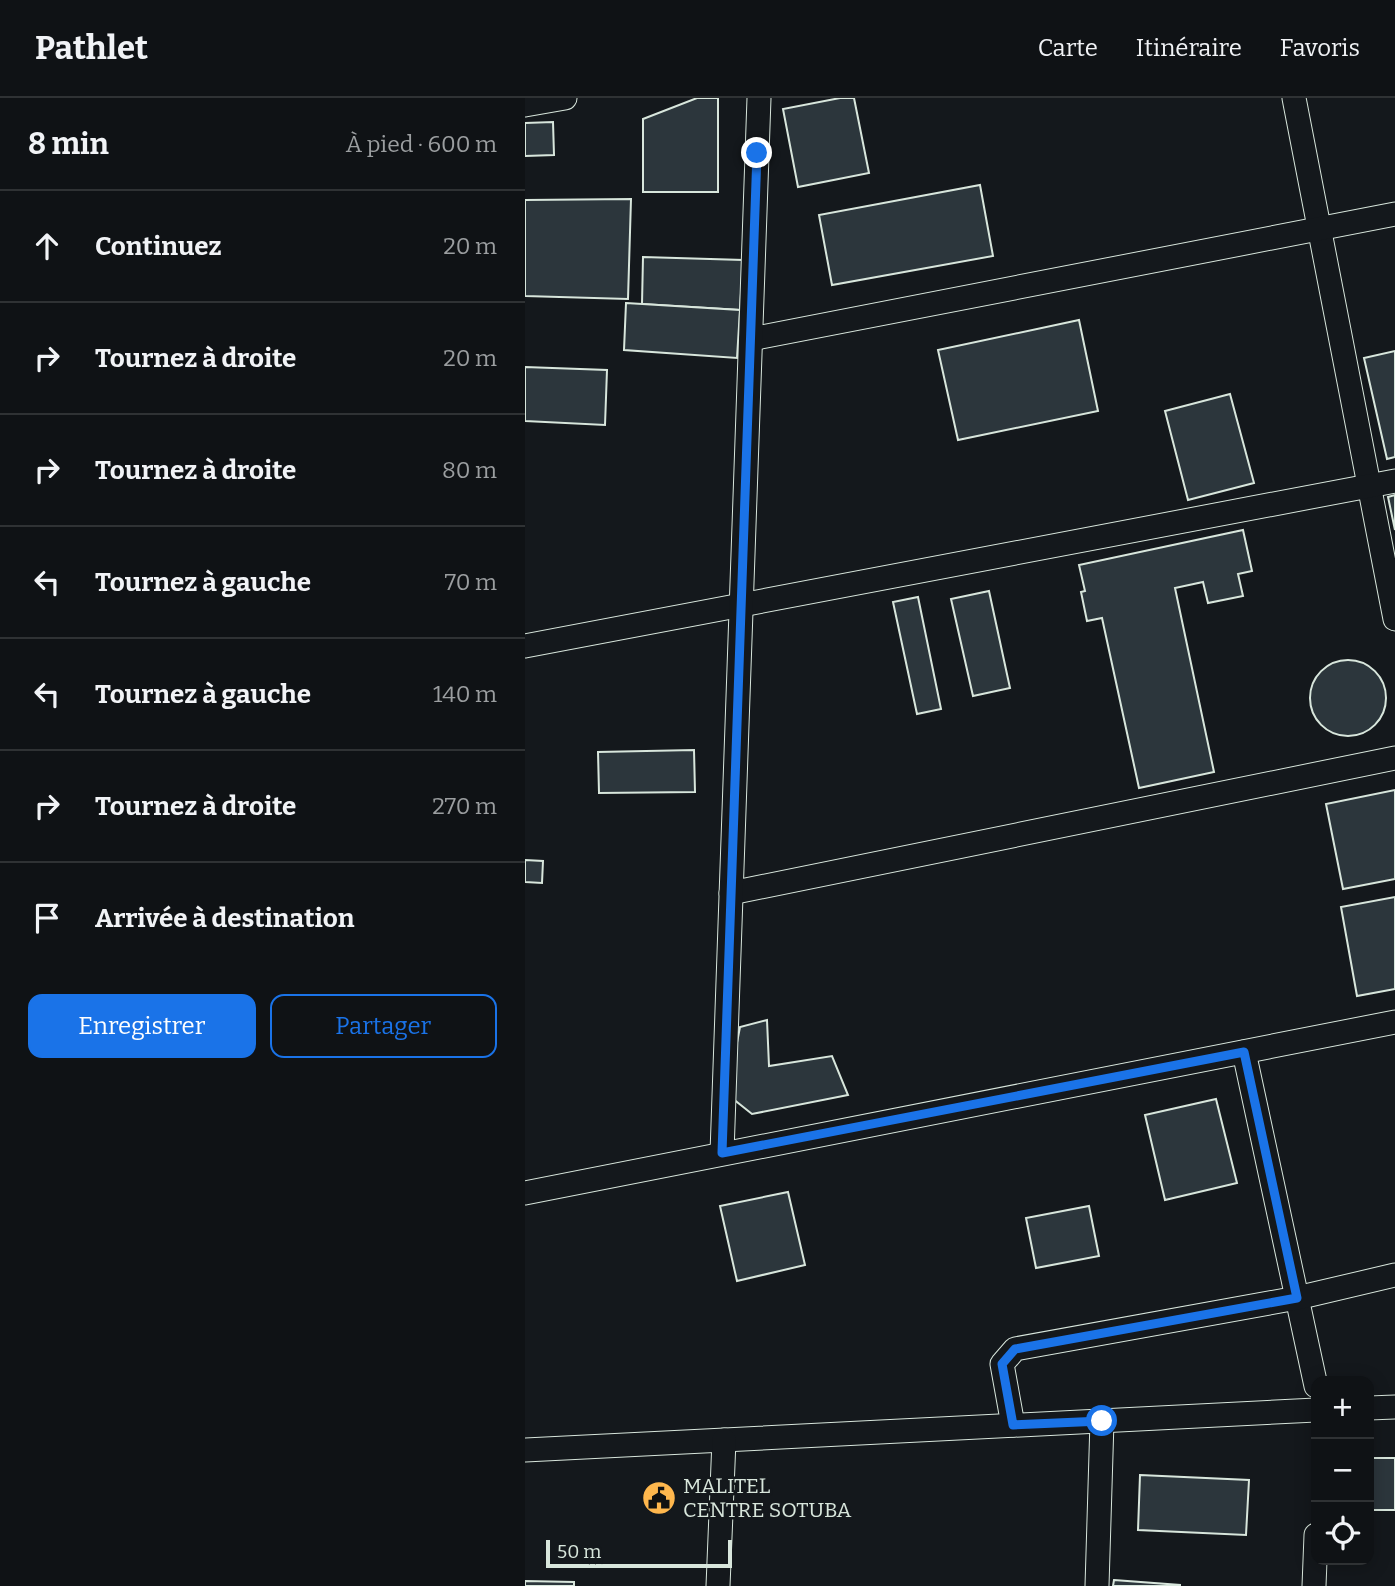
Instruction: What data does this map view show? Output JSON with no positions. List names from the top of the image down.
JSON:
{
  "places": {
    "public building": ["MALITEL CENTRE SOTUBA"]
  },
  "scale_bar": "50 m",
  "page": {
    "header": "Pathlet",
    "nav": ["Carte", "Itinéraire", "Favoris"],
    "heading": ["8 min", "À pied · 600 m"],
    "list": [
      ["Continuez", "20 m"],
      ["Tournez à droite", "20 m"],
      ["Tournez à droite", "80 m"],
      ["Tournez à gauche", "70 m"],
      ["Tournez à gauche", "140 m"],
      ["Tournez à droite", "270 m"],
      "Arrivée à destination"
    ],
    "buttons": ["Enregistrer", "Partager"],
    "map_buttons": ["+", "−"],
    "scale": "50 m"
  }
}
